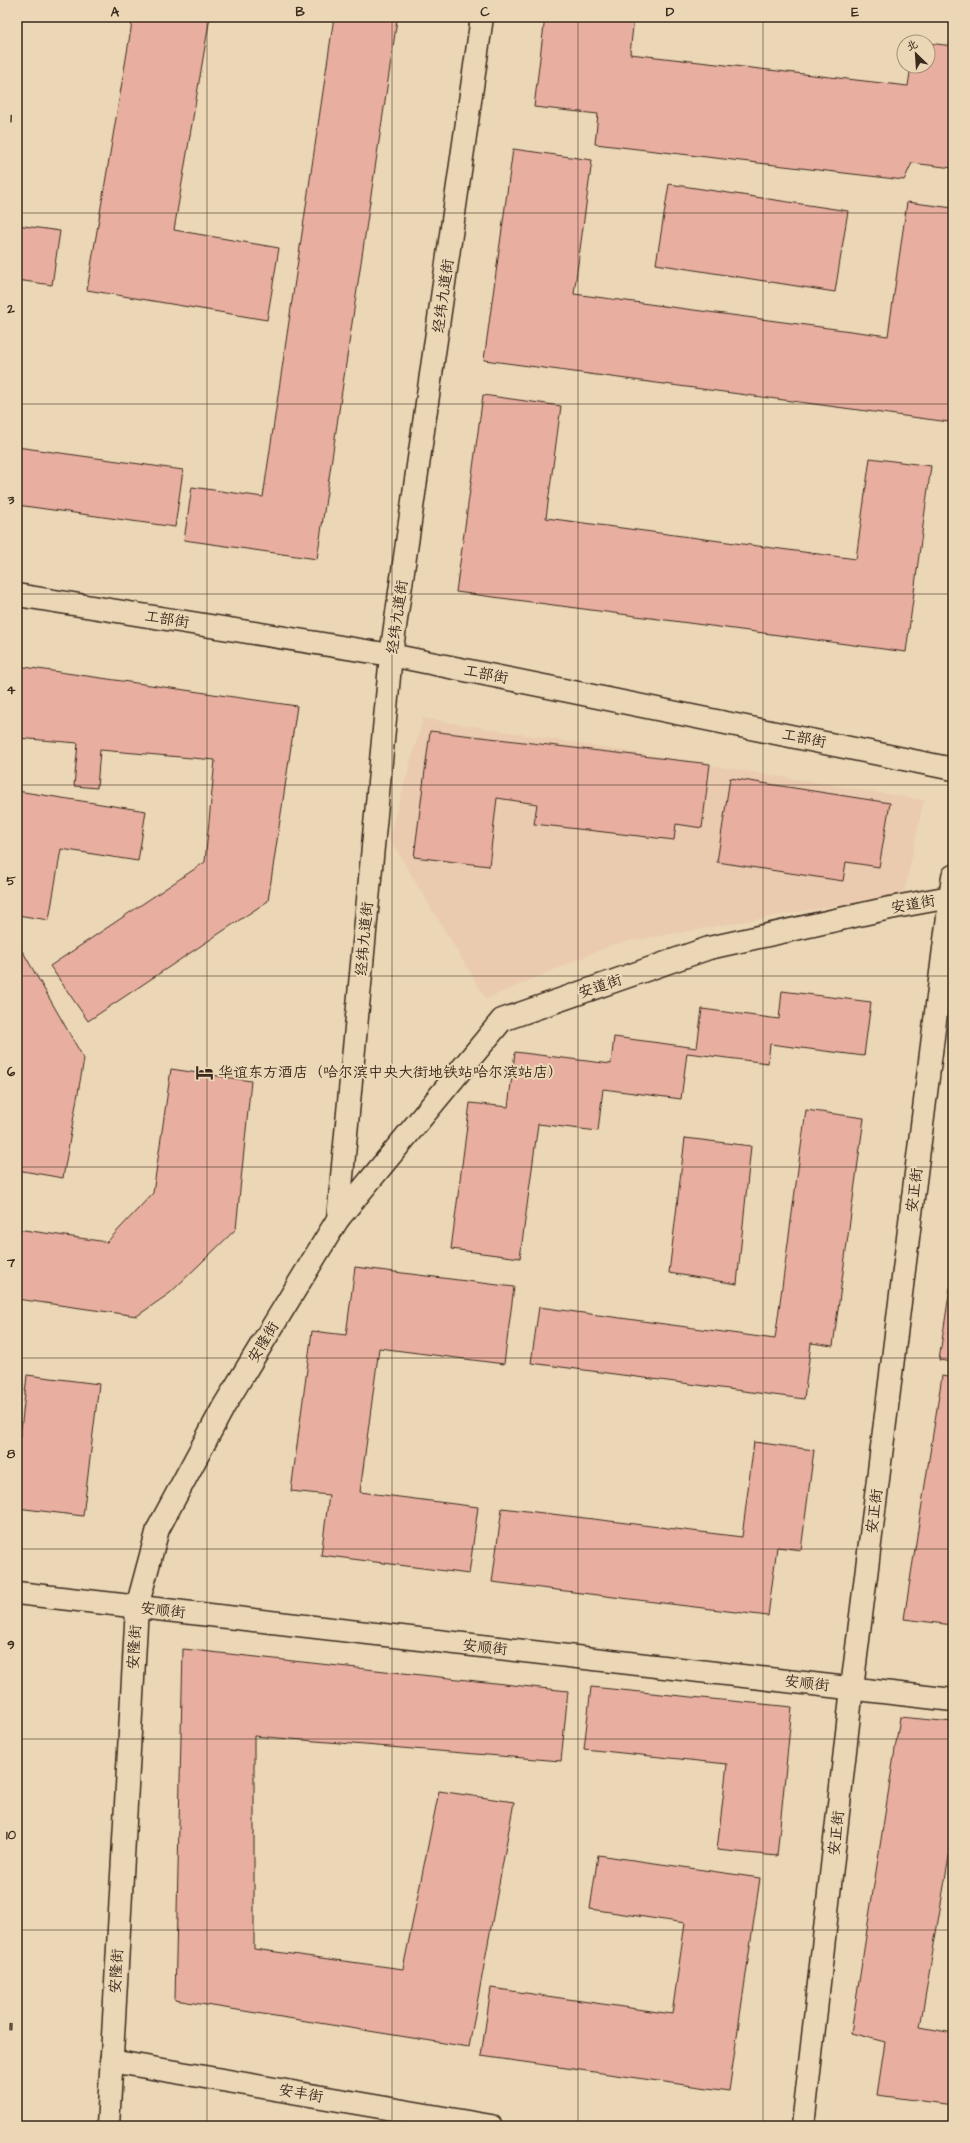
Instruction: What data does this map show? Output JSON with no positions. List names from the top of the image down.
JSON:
{
  "streets": {
    "street": [
      "经纬九道街",
      "工部街",
      "安道街",
      "安正街",
      "安隆街",
      "安顺街",
      "安丰街"
    ]
  },
  "crossings": [
    ["经纬九道街", "工部街"],
    ["经纬九道街", "安道街"],
    ["经纬九道街", "安隆街"],
    ["安道街", "安正街"],
    ["安道街", "安隆街"],
    ["安正街", "安顺街"],
    ["安隆街", "安顺街"],
    ["安隆街", "安丰街"]
  ],
  "places": {
    "hotel": ["华谊东方酒店（哈尔滨中央大街地铁站哈尔滨站店）"]
  },
  "north": "top left",
  "grid": {
    "columns": [
      "A",
      "B",
      "C",
      "D",
      "E"
    ],
    "rows": [
      "1",
      "2",
      "3",
      "4",
      "5",
      "6",
      "7",
      "8",
      "9",
      "10",
      "11"
    ]
  }
}
